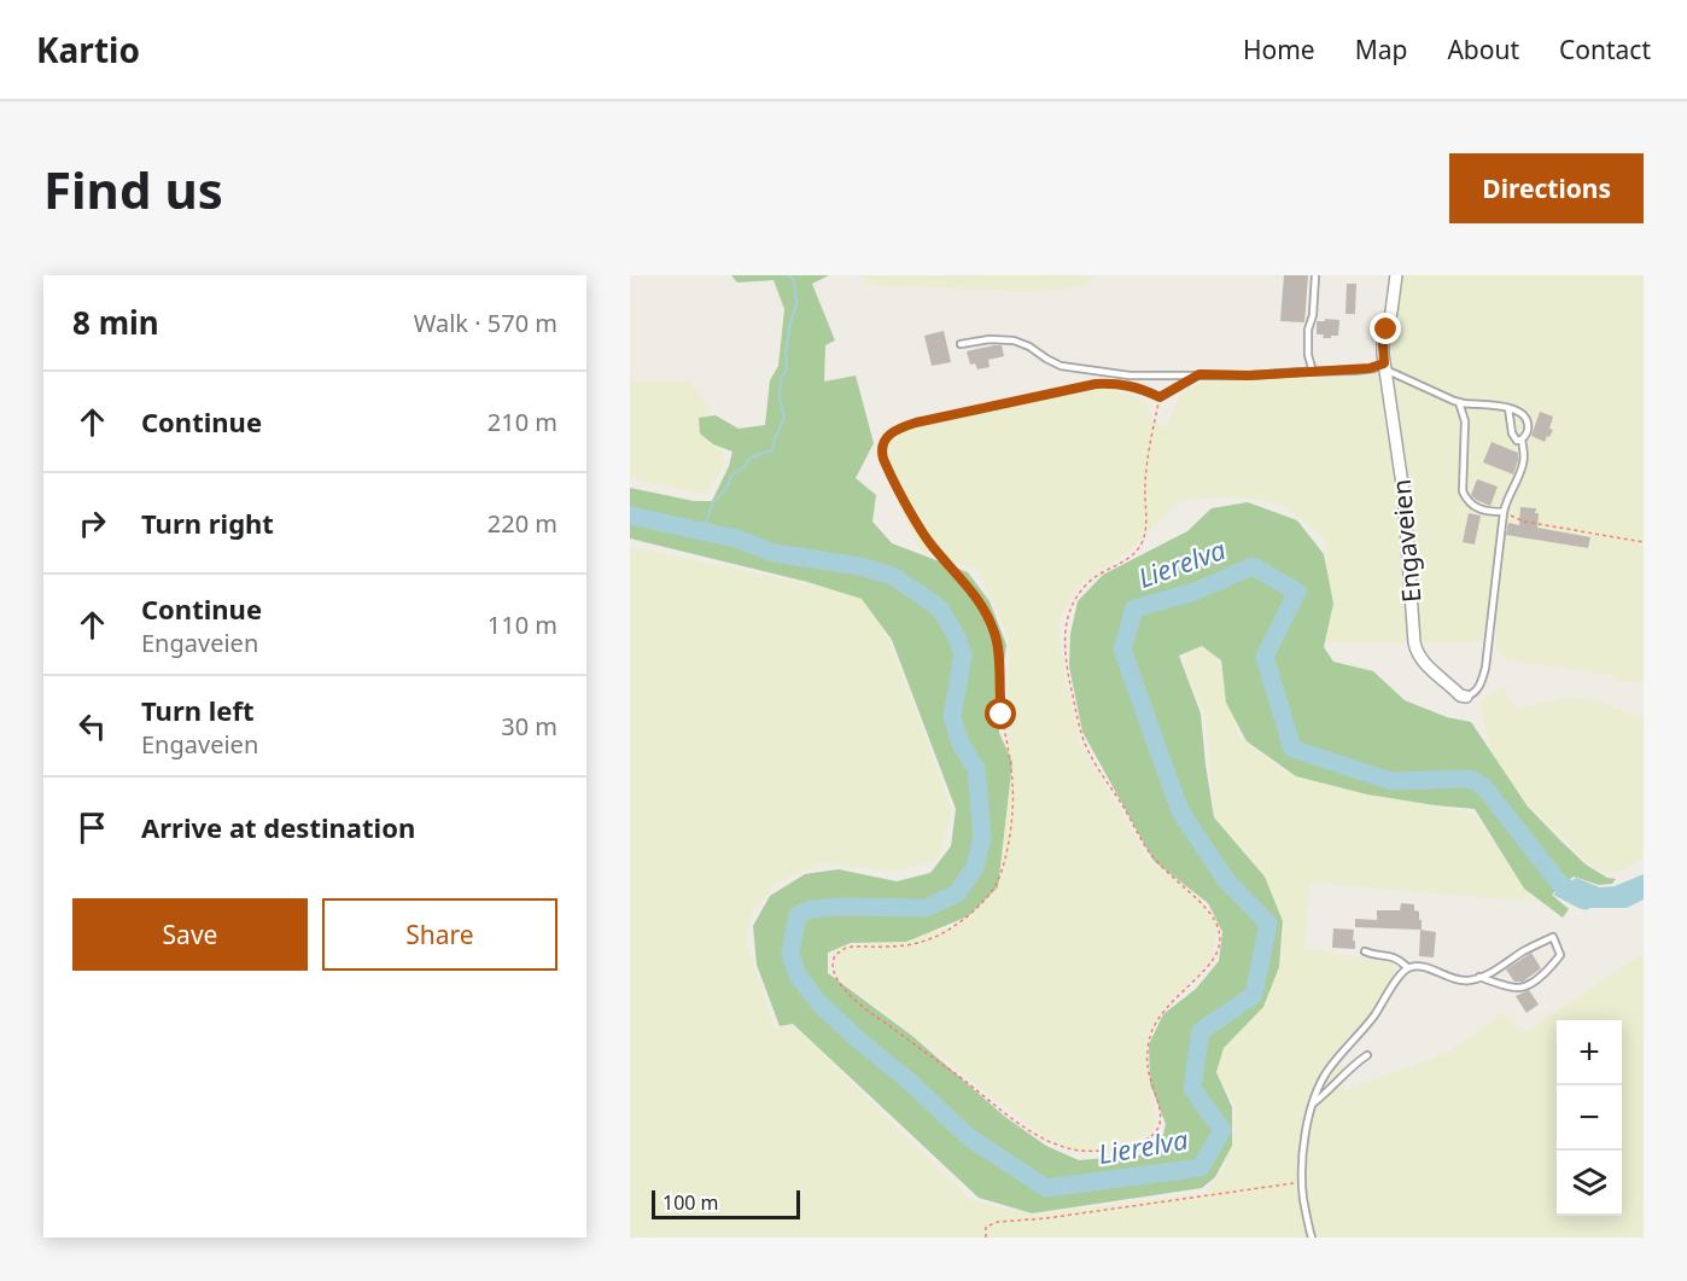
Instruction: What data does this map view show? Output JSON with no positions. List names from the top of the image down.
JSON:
{
  "streets": {
    "street": ["Engaveien"]
  },
  "water": ["Lierelva"],
  "scale_bar": "100 m",
  "page": {
    "header": "Kartio",
    "nav": [
      "Home",
      "Map",
      "About",
      "Contact"
    ],
    "buttons": [
      "Directions",
      ["Save", "Share"]
    ],
    "title": "Find us",
    "heading": ["8 min", "Walk · 570 m"],
    "list": [
      ["Continue", "210 m"],
      ["Turn right", "220 m"],
      ["Continue", "Engaveien", "110 m"],
      ["Turn left", "Engaveien", "30 m"],
      "Arrive at destination"
    ],
    "map_buttons": ["+", "−"],
    "scale": "100 m"
  }
}
